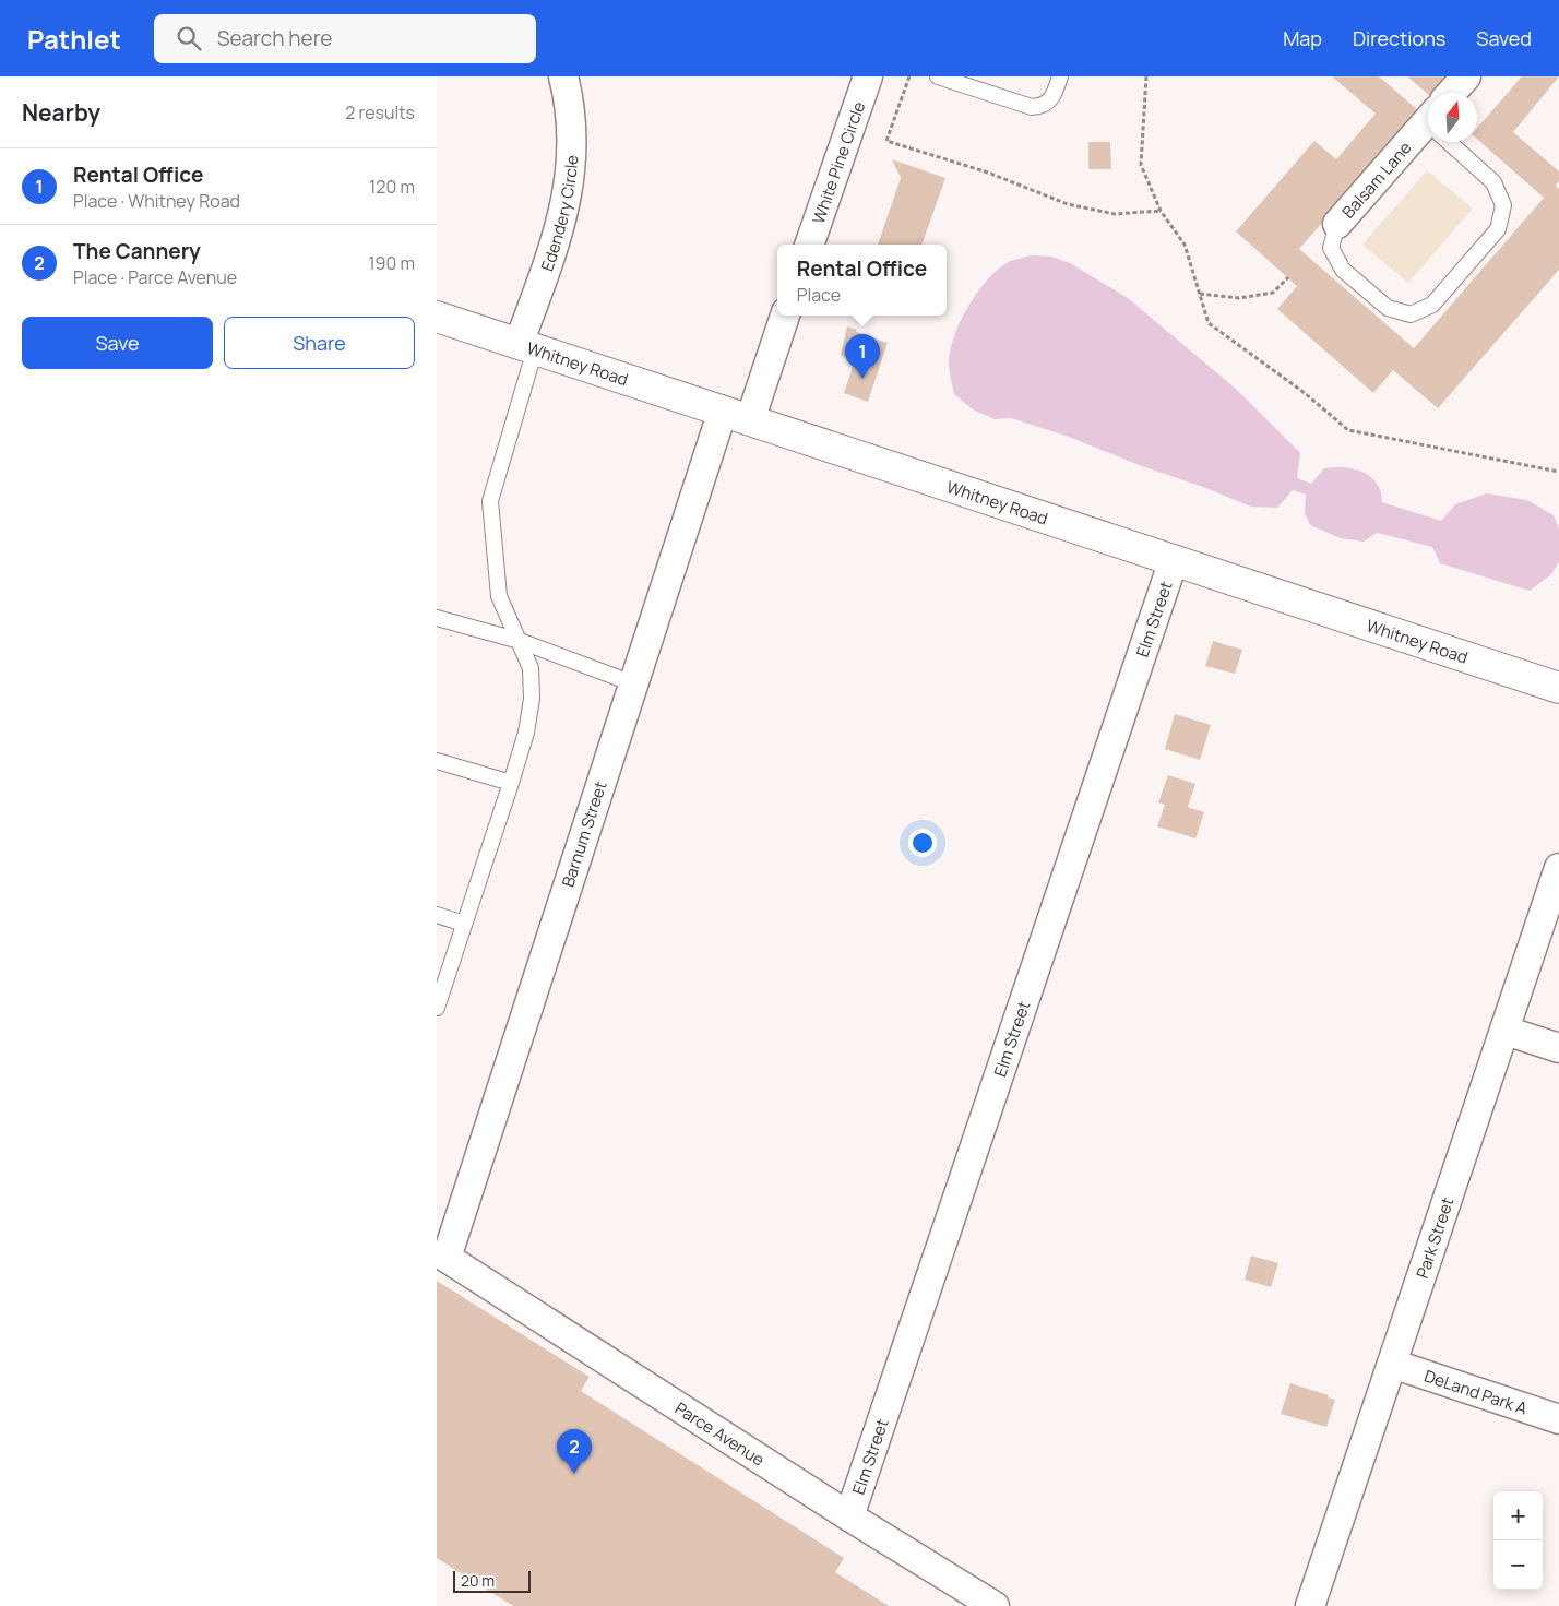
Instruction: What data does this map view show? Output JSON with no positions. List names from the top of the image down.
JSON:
{
  "streets": {
    "main road": ["Whitney Road"],
    "street": [
      "White Pine Circle",
      "Balsam Lane",
      "Edendery Circle",
      "Elm Street",
      "Barnum Street",
      "Park Street",
      "DeLand Park A",
      "Parce Avenue"
    ]
  },
  "crossings": [
    ["Edendery Circle", "Whitney Road"],
    ["Whitney Road", "Elm Street"],
    ["Whitney Road", "Barnum Street"],
    ["Elm Street", "Parce Avenue"],
    ["Barnum Street", "Parce Avenue"],
    ["Park Street", "DeLand Park A"]
  ],
  "scale_bar": "20 m",
  "north": "top",
  "page": {
    "header": "Pathlet",
    "search": "Search here",
    "nav": ["Map", "Directions", "Saved"],
    "heading": ["Nearby", "2 results"],
    "list": [
      {
        "mark": "1",
        "name": "Rental Office",
        "note": "Place · Whitney Road",
        "value": "120 m"
      },
      {
        "mark": "2",
        "name": "The Cannery",
        "note": "Place · Parce Avenue",
        "value": "190 m"
      }
    ],
    "popup": ["Rental Office", "Place"],
    "buttons": ["Save", "Share"],
    "pins": ["1", "2"],
    "map_buttons": ["+", "−"],
    "scale": "20 m"
  }
}
